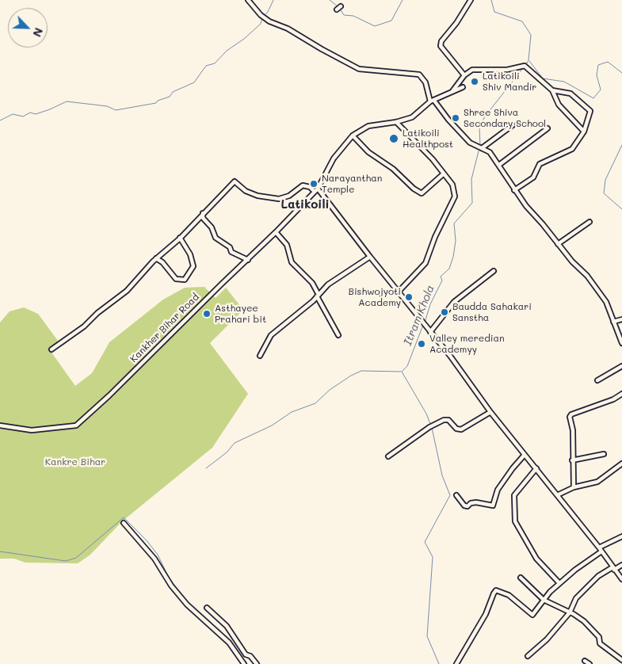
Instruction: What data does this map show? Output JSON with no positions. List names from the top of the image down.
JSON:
{
  "streets": {
    "street": ["Kankher Bihar Road"]
  },
  "districts": ["Latikoili"],
  "water": ["Itram Khola"],
  "parks": ["Kankre Bihar"],
  "places": [
    "Latikoili Shiv Mandir",
    "Shree Shiva Secondary School",
    "Latikoili Healthpost",
    "Narayanthan Temple",
    "Bishwojyoti Academy",
    "Baudda Sahakari Sanstha",
    "Asthayee Prahari bit",
    "Valley meredian Academyy"
  ],
  "north": "bottom right"
}
